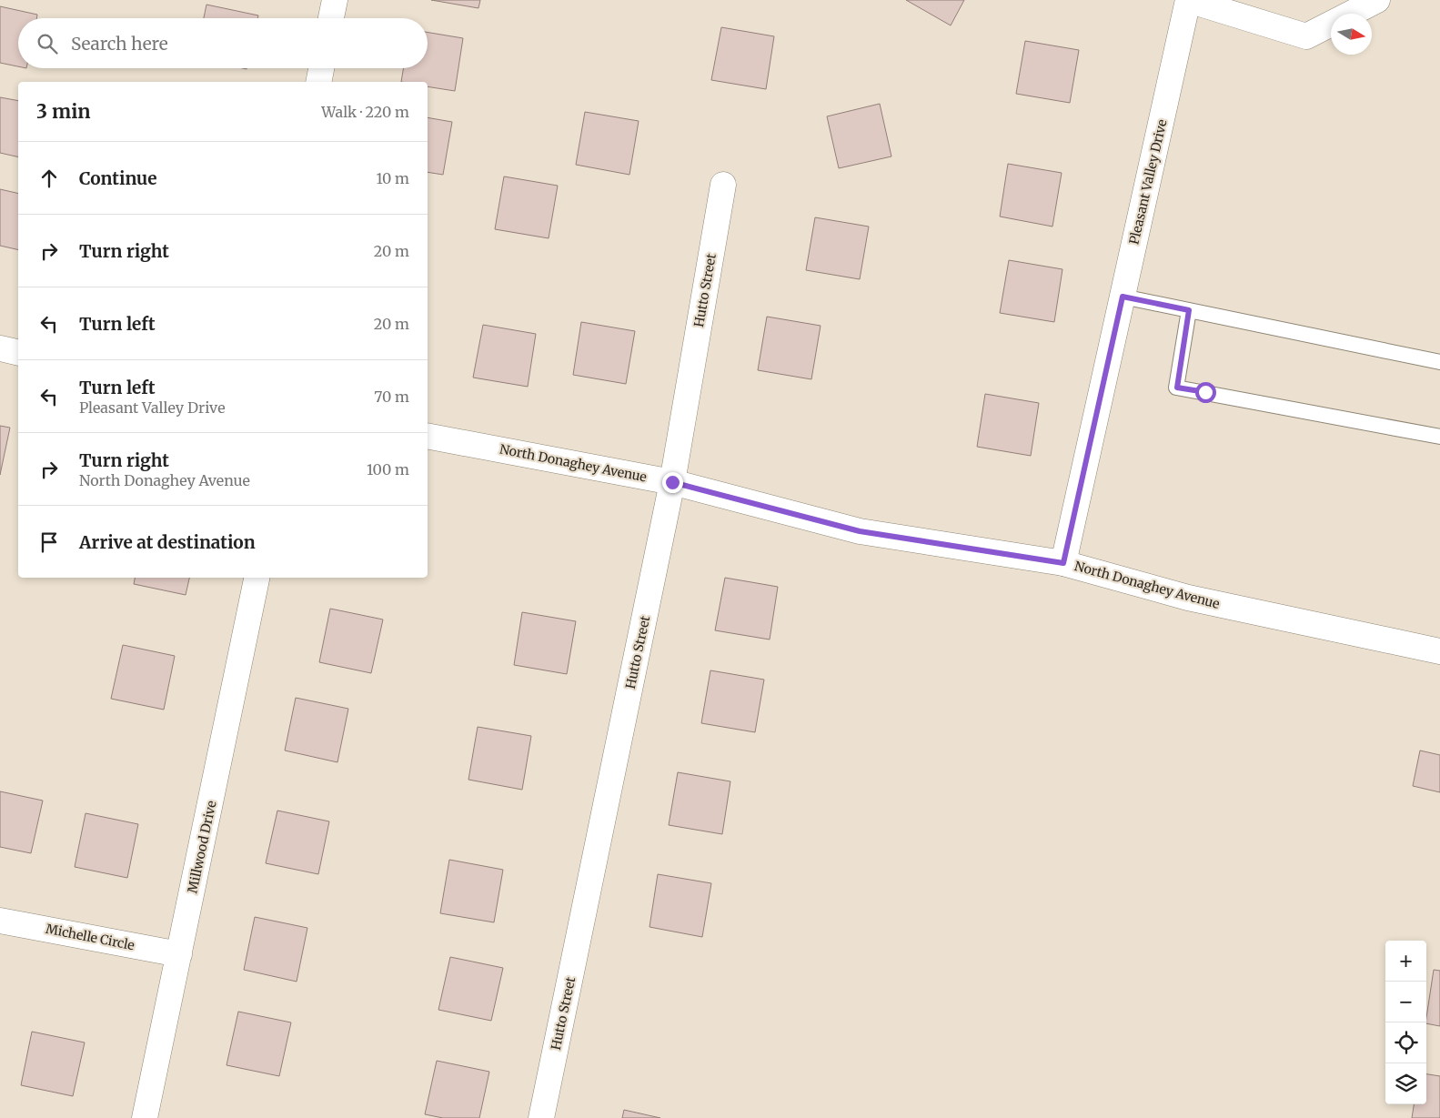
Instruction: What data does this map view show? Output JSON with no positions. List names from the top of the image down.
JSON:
{
  "streets": {
    "street": [
      "Pleasant Valley Drive",
      "Hutto Street",
      "North Donaghey Avenue",
      "Millwood Drive",
      "Michelle Circle"
    ]
  },
  "crossings": [
    ["Pleasant Valley Drive", "North Donaghey Avenue"],
    ["Hutto Street", "North Donaghey Avenue"],
    ["Millwood Drive", "Michelle Circle"]
  ],
  "north": "right",
  "page": {
    "search": "Search here",
    "heading": ["3 min", "Walk · 220 m"],
    "list": [
      ["Continue", "10 m"],
      ["Turn right", "20 m"],
      ["Turn left", "20 m"],
      ["Turn left", "Pleasant Valley Drive", "70 m"],
      ["Turn right", "North Donaghey Avenue", "100 m"],
      "Arrive at destination"
    ],
    "map_buttons": ["+", "−"]
  }
}
